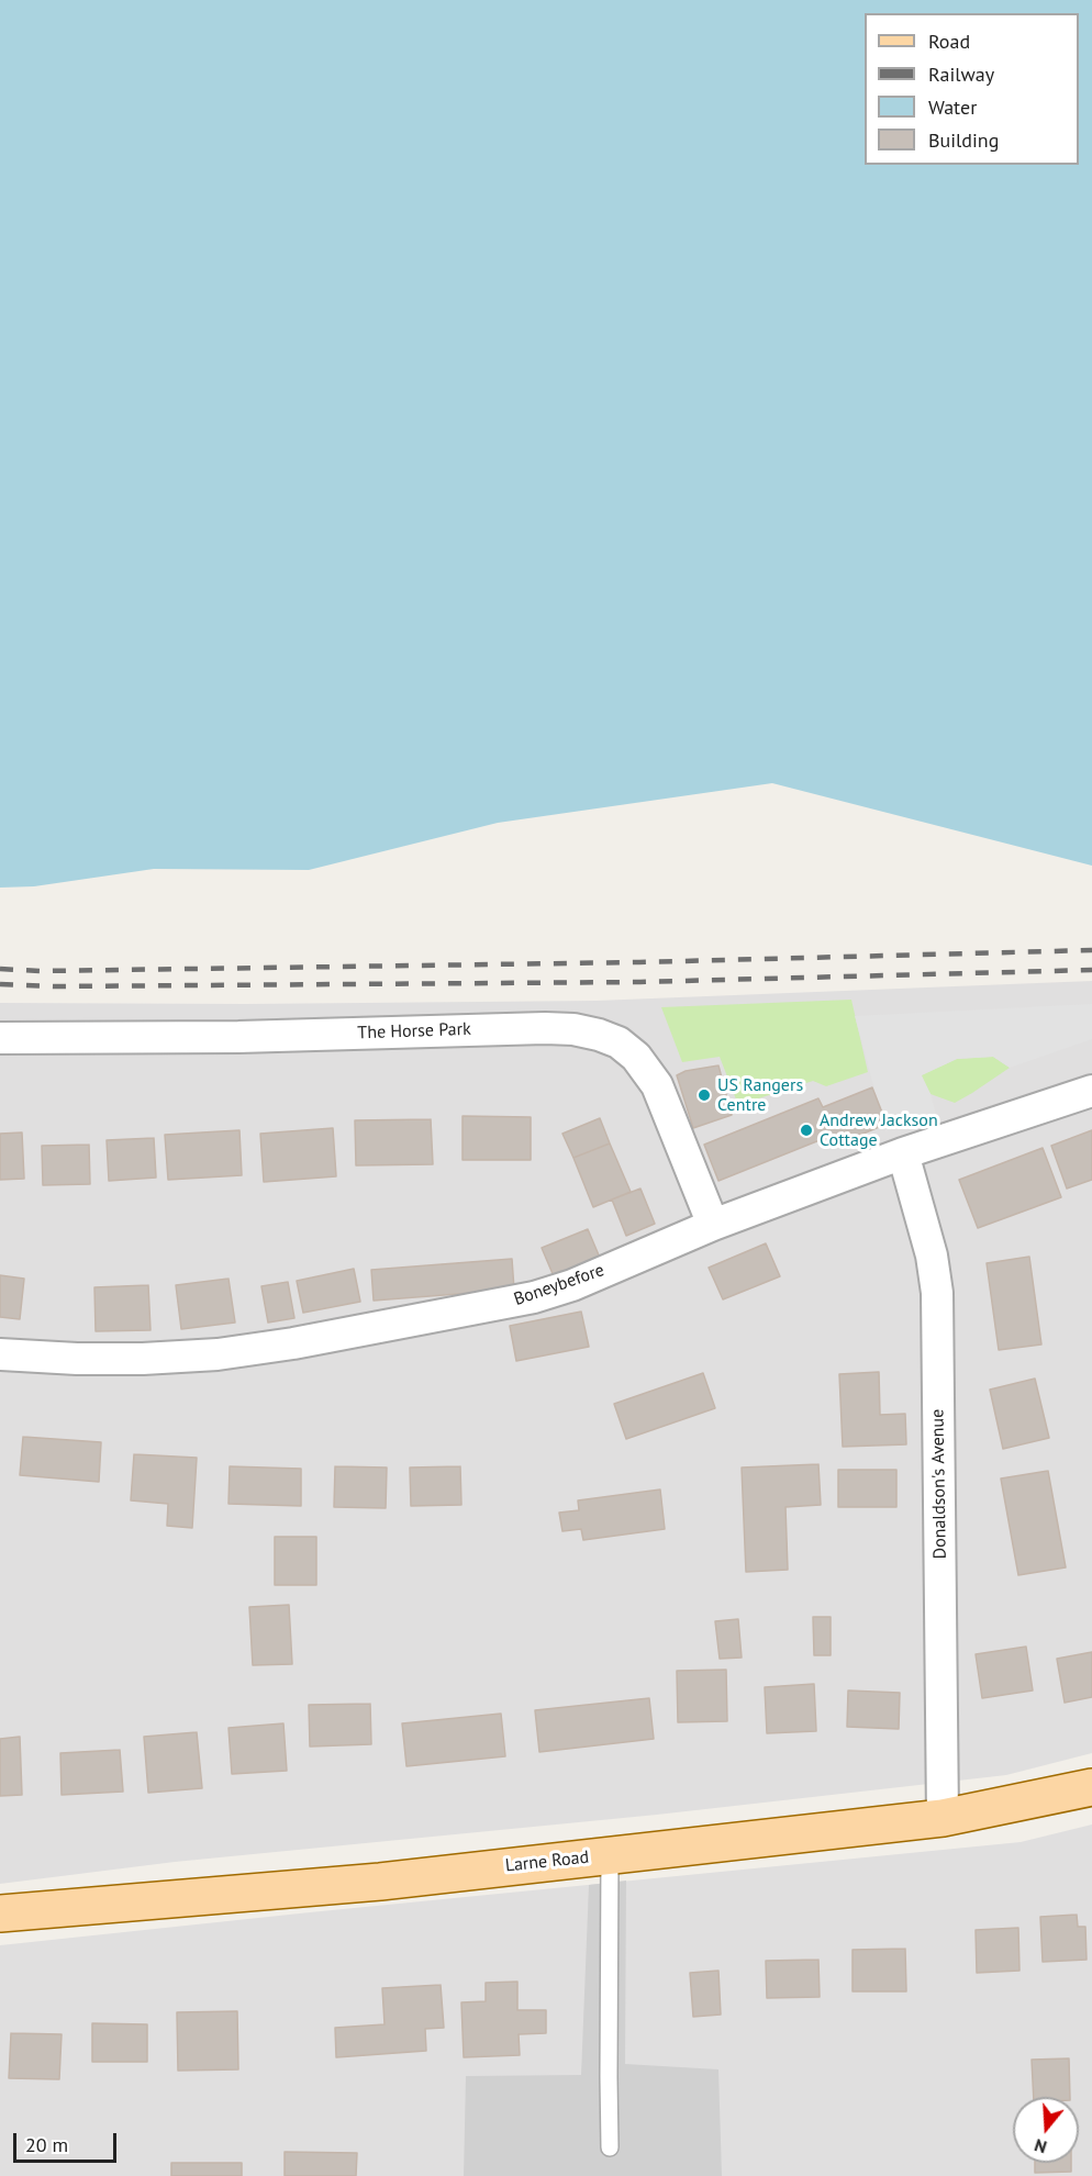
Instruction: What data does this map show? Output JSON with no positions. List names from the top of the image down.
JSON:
{
  "streets": {
    "main road": ["Larne Road"],
    "street": ["The Horse Park", "Boneybefore", "Donaldson's Avenue"]
  },
  "crossings": [
    ["The Horse Park", "Boneybefore"],
    ["Boneybefore", "Donaldson's Avenue"],
    ["Donaldson's Avenue", "Larne Road"]
  ],
  "places": ["US Rangers Centre", "Andrew Jackson Cottage"],
  "legend": [
    "Road",
    "Railway",
    "Water",
    "Building"
  ],
  "scale_bar": "20 m",
  "north": "bottom"
}
